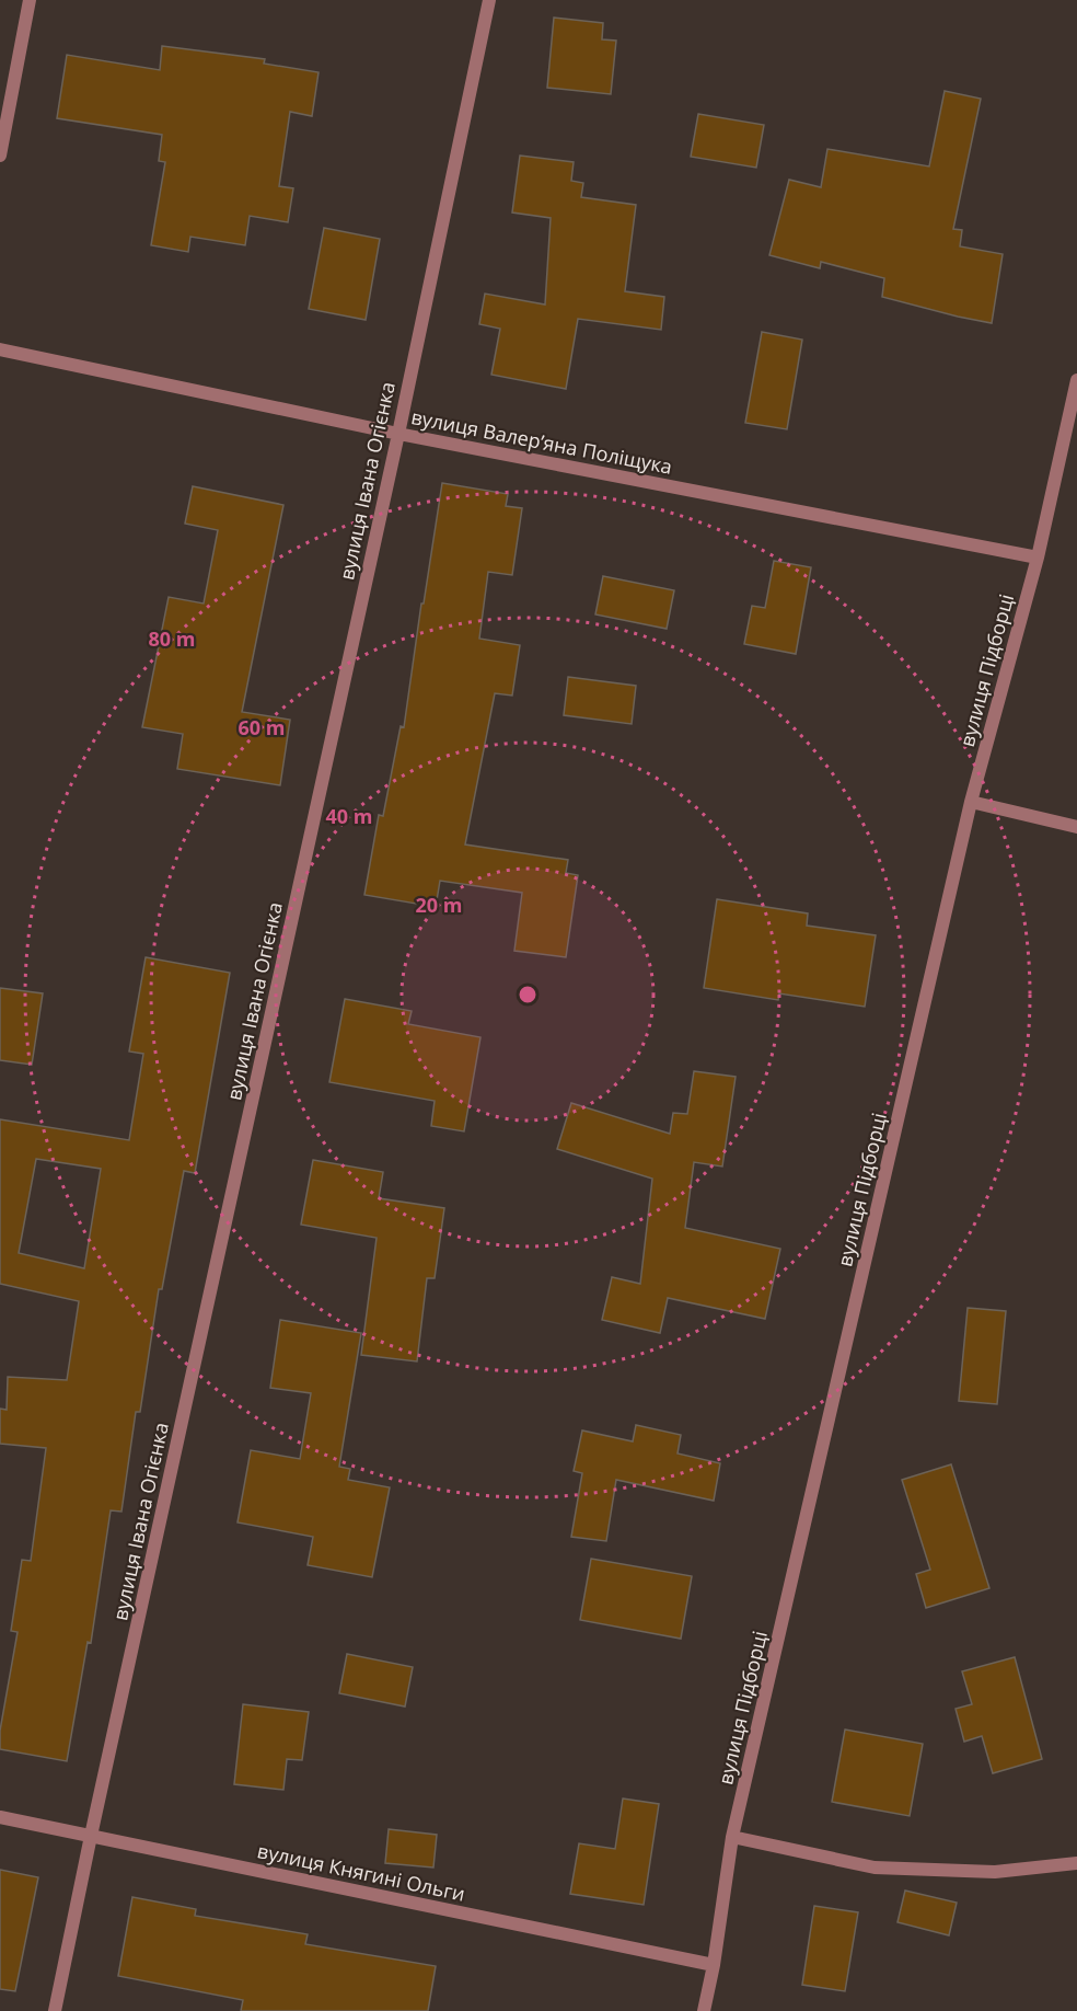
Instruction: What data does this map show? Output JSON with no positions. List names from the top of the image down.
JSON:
{
  "streets": {
    "street": [
      "вулиця Валерʼяна Поліщука",
      "вулиця Івана Огієнка",
      "вулиця Підборці",
      "вулиця Княгині Ольги"
    ]
  },
  "crossings": [
    ["вулиця Валерʼяна Поліщука", "вулиця Івана Огієнка"],
    ["вулиця Валерʼяна Поліщука", "вулиця Підборці"],
    ["вулиця Івана Огієнка", "вулиця Княгині Ольги"],
    ["вулиця Підборці", "вулиця Княгині Ольги"]
  ],
  "rings": [
    "80 m",
    "60 m",
    "40 m",
    "20 m"
  ]
}
